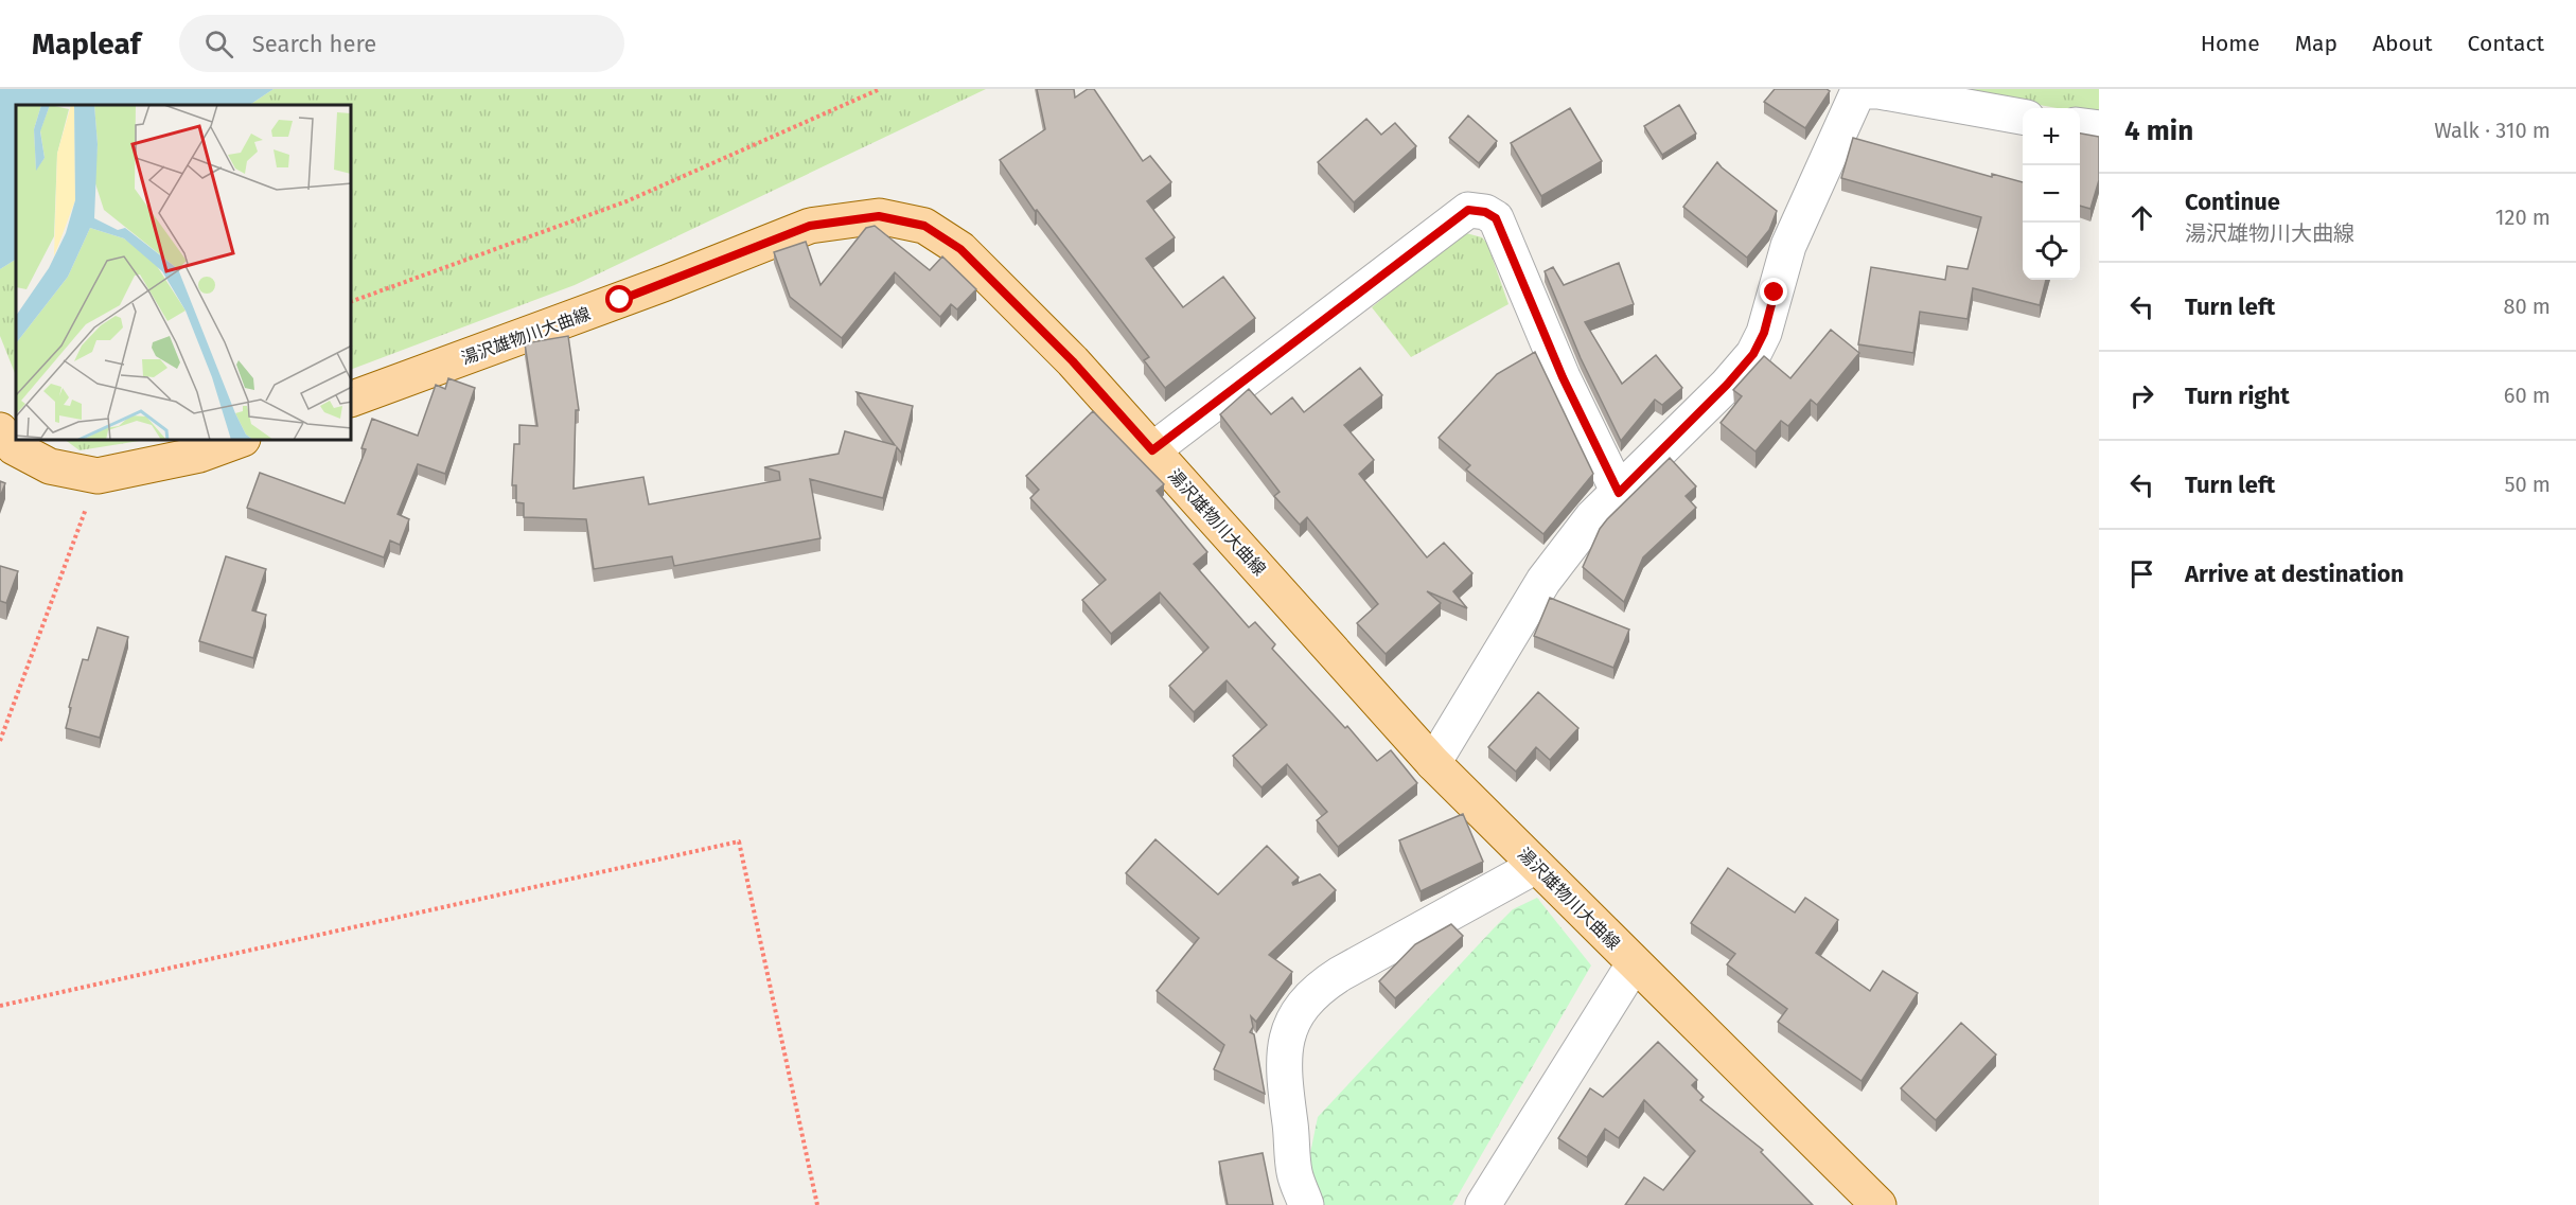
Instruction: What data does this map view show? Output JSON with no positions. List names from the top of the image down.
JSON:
{
  "streets": {
    "main road": ["湯沢雄物川大曲線"]
  },
  "page": {
    "header": "Mapleaf",
    "search": "Search here",
    "nav": [
      "Home",
      "Map",
      "About",
      "Contact"
    ],
    "heading": ["4 min", "Walk · 310 m"],
    "map_buttons": ["+", "−"],
    "list": [
      ["Continue", "湯沢雄物川大曲線", "120 m"],
      ["Turn left", "80 m"],
      ["Turn right", "60 m"],
      ["Turn left", "50 m"],
      "Arrive at destination"
    ]
  }
}
